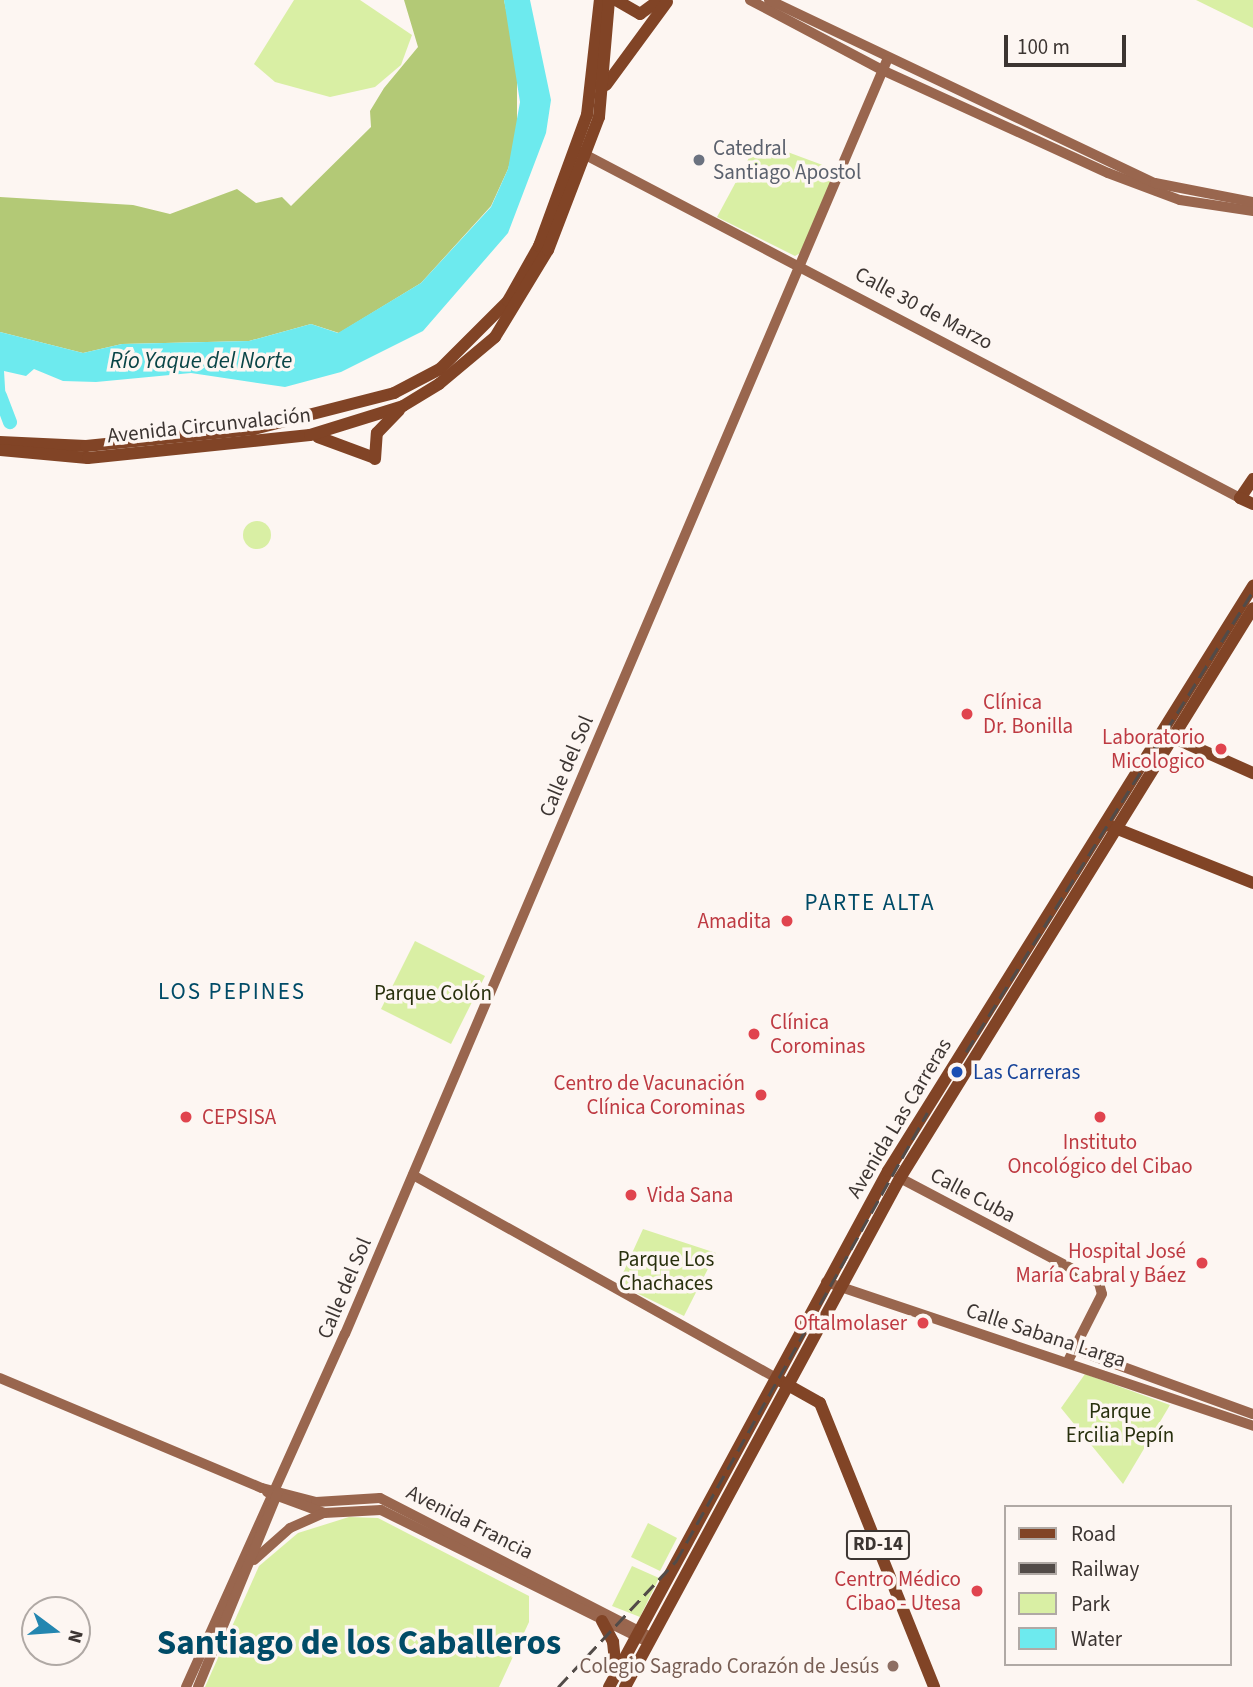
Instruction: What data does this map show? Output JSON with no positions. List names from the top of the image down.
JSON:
{
  "streets": {
    "main road": [
      "Calle 30 de Marzo",
      "Avenida Circunvalación",
      "Calle del Sol",
      "Avenida Las Carreras",
      "Calle Cuba",
      "Calle Sabana Larga",
      "Avenida Francia",
      "RD-14"
    ]
  },
  "crossings": [
    ["Calle 30 de Marzo", "Avenida Circunvalación"],
    ["Calle 30 de Marzo", "Calle del Sol"],
    ["Calle del Sol", "Avenida Francia"],
    ["Avenida Las Carreras", "Calle Cuba"],
    ["Avenida Las Carreras", "Calle Sabana Larga"],
    ["Avenida Las Carreras", "Avenida Francia"],
    ["Avenida Las Carreras", "RD-14"],
    ["Calle Cuba", "Calle Sabana Larga"]
  ],
  "districts": ["PARTE ALTA", "LOS PEPINES", "Santiago de los Caballeros"],
  "water": ["Río Yaque del Norte"],
  "parks": ["Parque Colón", "Parque Los Chachaces", "Parque Ercilia Pepín"],
  "places": [
    "Catedral Santiago Apostol",
    "Clínica Dr. Bonilla",
    "Laboratorio Micologico",
    "Amadita",
    "Clínica Corominas",
    "Las Carreras",
    "Centro de Vacunación Clínica Corominas",
    "CEPSISA",
    "Instituto Oncológico del Cibao",
    "Vida Sana",
    "Hospital José María Cabral y Báez",
    "Oftalmolaser",
    "Centro Médico Cibao - Utesa",
    "Colegio Sagrado Corazón de Jesús"
  ],
  "legend": [
    "Road",
    "Railway",
    "Park",
    "Water"
  ],
  "scale_bar": "100 m",
  "north": "right"
}
